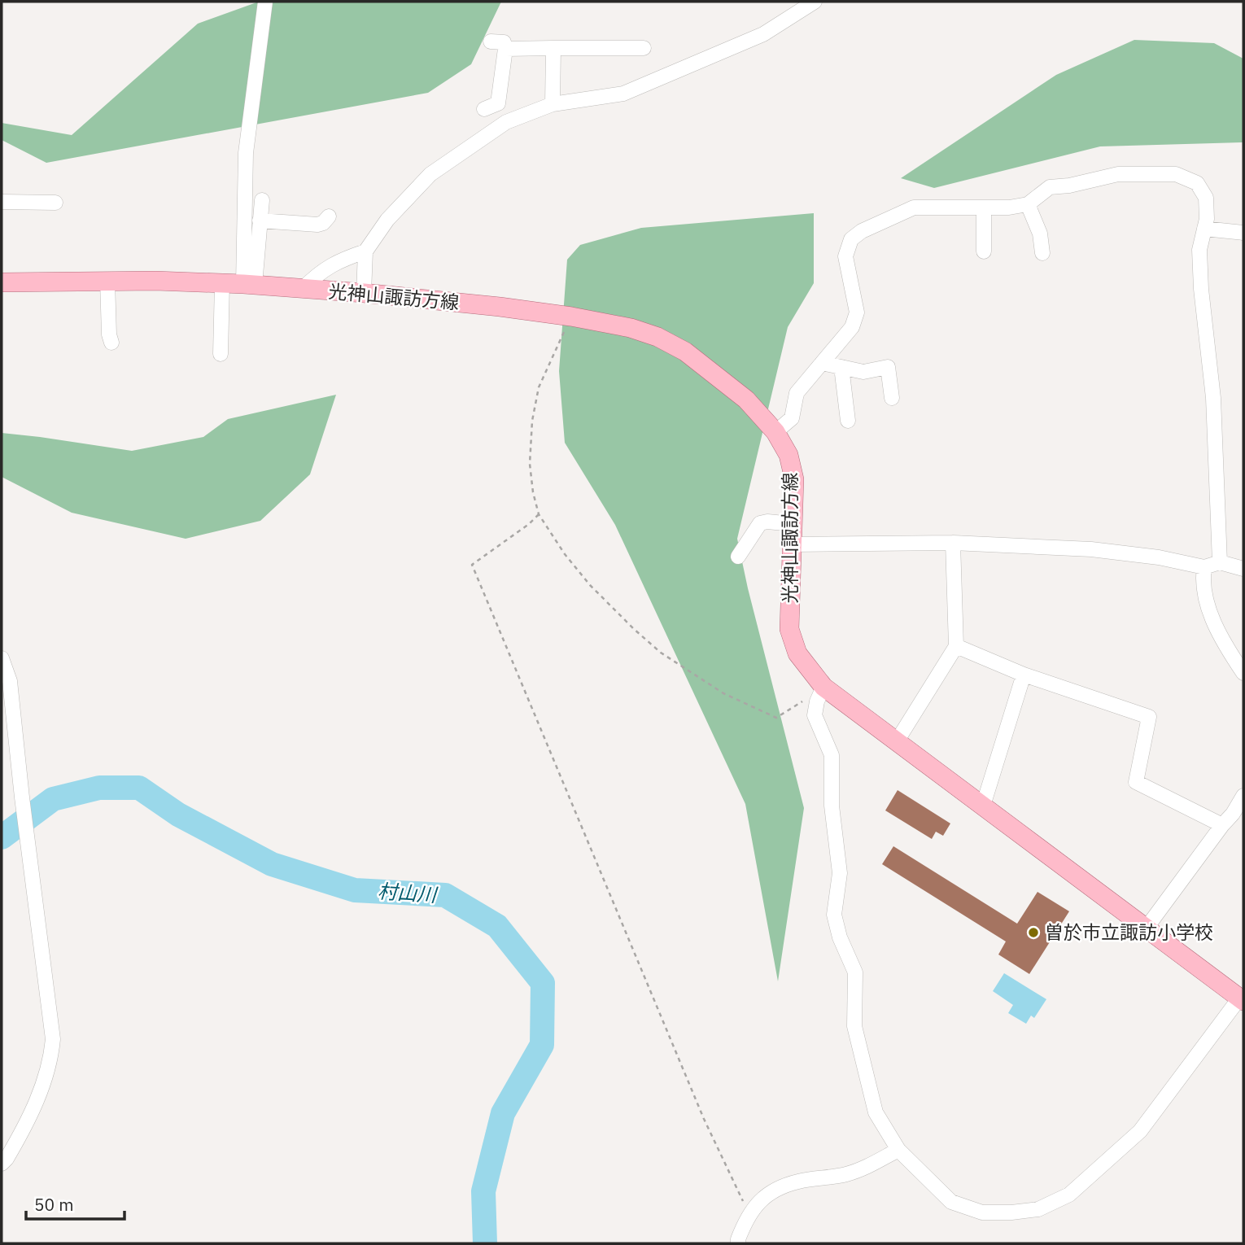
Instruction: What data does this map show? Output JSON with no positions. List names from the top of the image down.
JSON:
{
  "streets": {
    "main road": ["光神山諏訪方線"]
  },
  "water": ["村山川"],
  "places": ["曽於市立諏訪小学校"],
  "scale_bar": "50 m"
}
